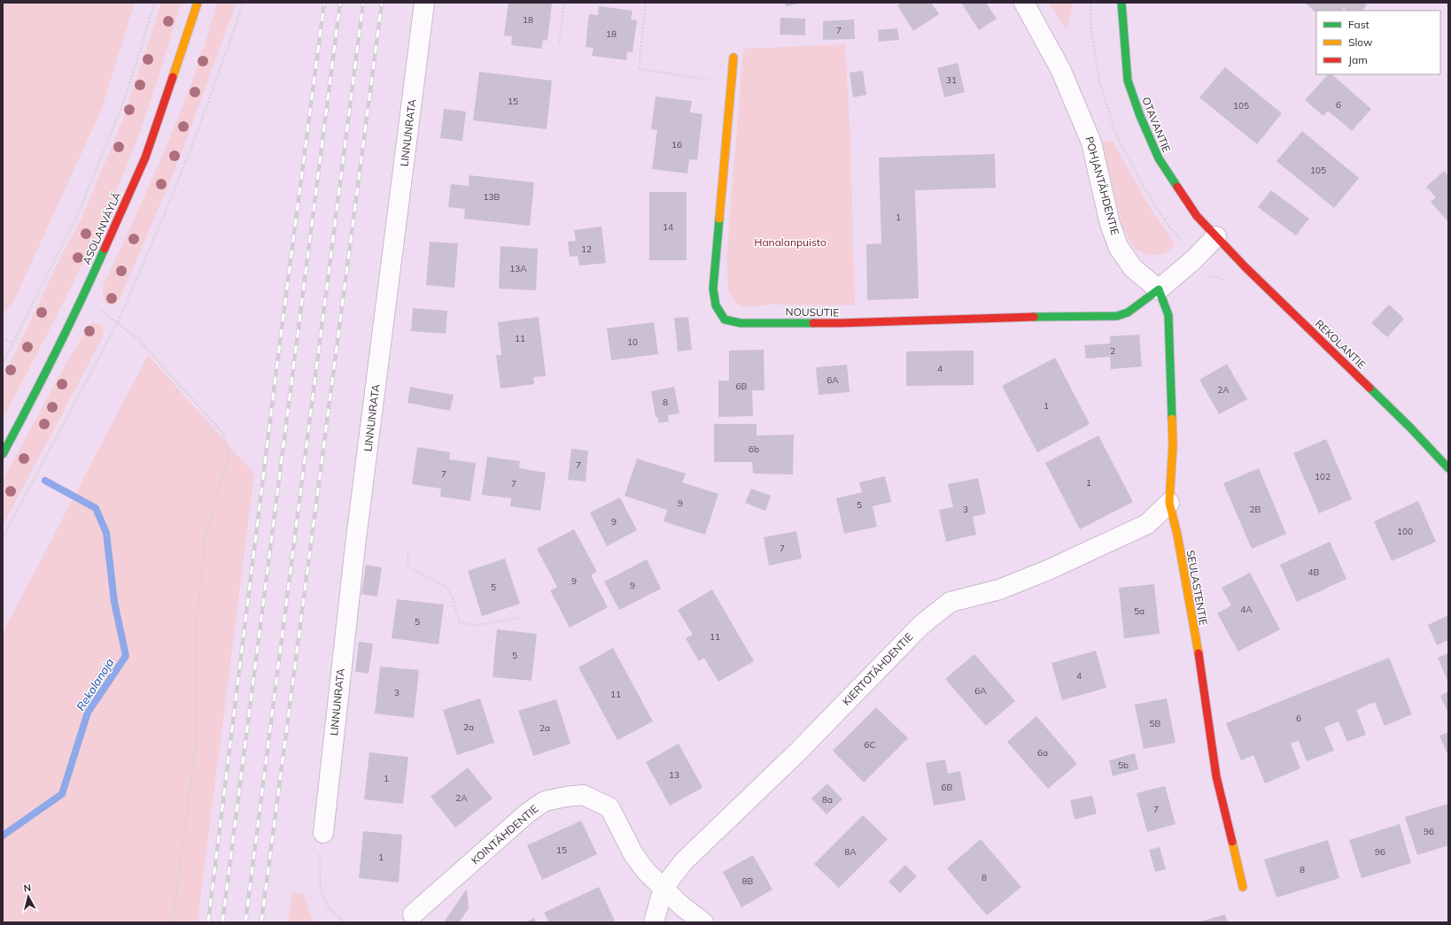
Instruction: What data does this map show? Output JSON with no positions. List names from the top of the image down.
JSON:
{
  "streets": {
    "street": [
      "OTAVANTIE",
      "LINNUNRATA",
      "POHJANTÄHDENTIE",
      "ASOLANVÄYLÄ",
      "NOUSUTIE",
      "REKOLANTIE",
      "SEULASTENTIE",
      "KIERTOTÄHDENTIE",
      "KOINTÄHDENTIE"
    ]
  },
  "crossings": [
    ["OTAVANTIE", "REKOLANTIE"],
    ["POHJANTÄHDENTIE", "NOUSUTIE"],
    ["POHJANTÄHDENTIE", "SEULASTENTIE"],
    ["NOUSUTIE", "SEULASTENTIE"],
    ["SEULASTENTIE", "KIERTOTÄHDENTIE"],
    ["KIERTOTÄHDENTIE", "KOINTÄHDENTIE"]
  ],
  "water": ["Rekolanoja"],
  "parks": ["Hanalanpuisto"],
  "house_numbers": [
    "18",
    "7",
    "18",
    "31",
    "15",
    "6",
    "105",
    "16",
    "105",
    "13B",
    "1",
    "14",
    "12",
    "13A",
    "11",
    "10",
    "2",
    "4",
    "6A",
    "6B",
    "2A",
    "8",
    "1",
    "6b",
    "7",
    "7",
    "102",
    "1",
    "7",
    "9",
    "5",
    "3",
    "2B",
    "9",
    "100",
    "7",
    "4B",
    "9",
    "9",
    "5",
    "4A",
    "5a",
    "5",
    "11",
    "5",
    "4",
    "6A",
    "3",
    "11",
    "6",
    "5B",
    "2a",
    "2a",
    "6C",
    "6a",
    "5b",
    "13",
    "1",
    "6B",
    "2A",
    "8a",
    "7",
    "96",
    "15",
    "8A",
    "96",
    "1",
    "8",
    "8",
    "8B"
  ],
  "legend": ["Fast", "Slow", "Jam"],
  "north": "top"
}
